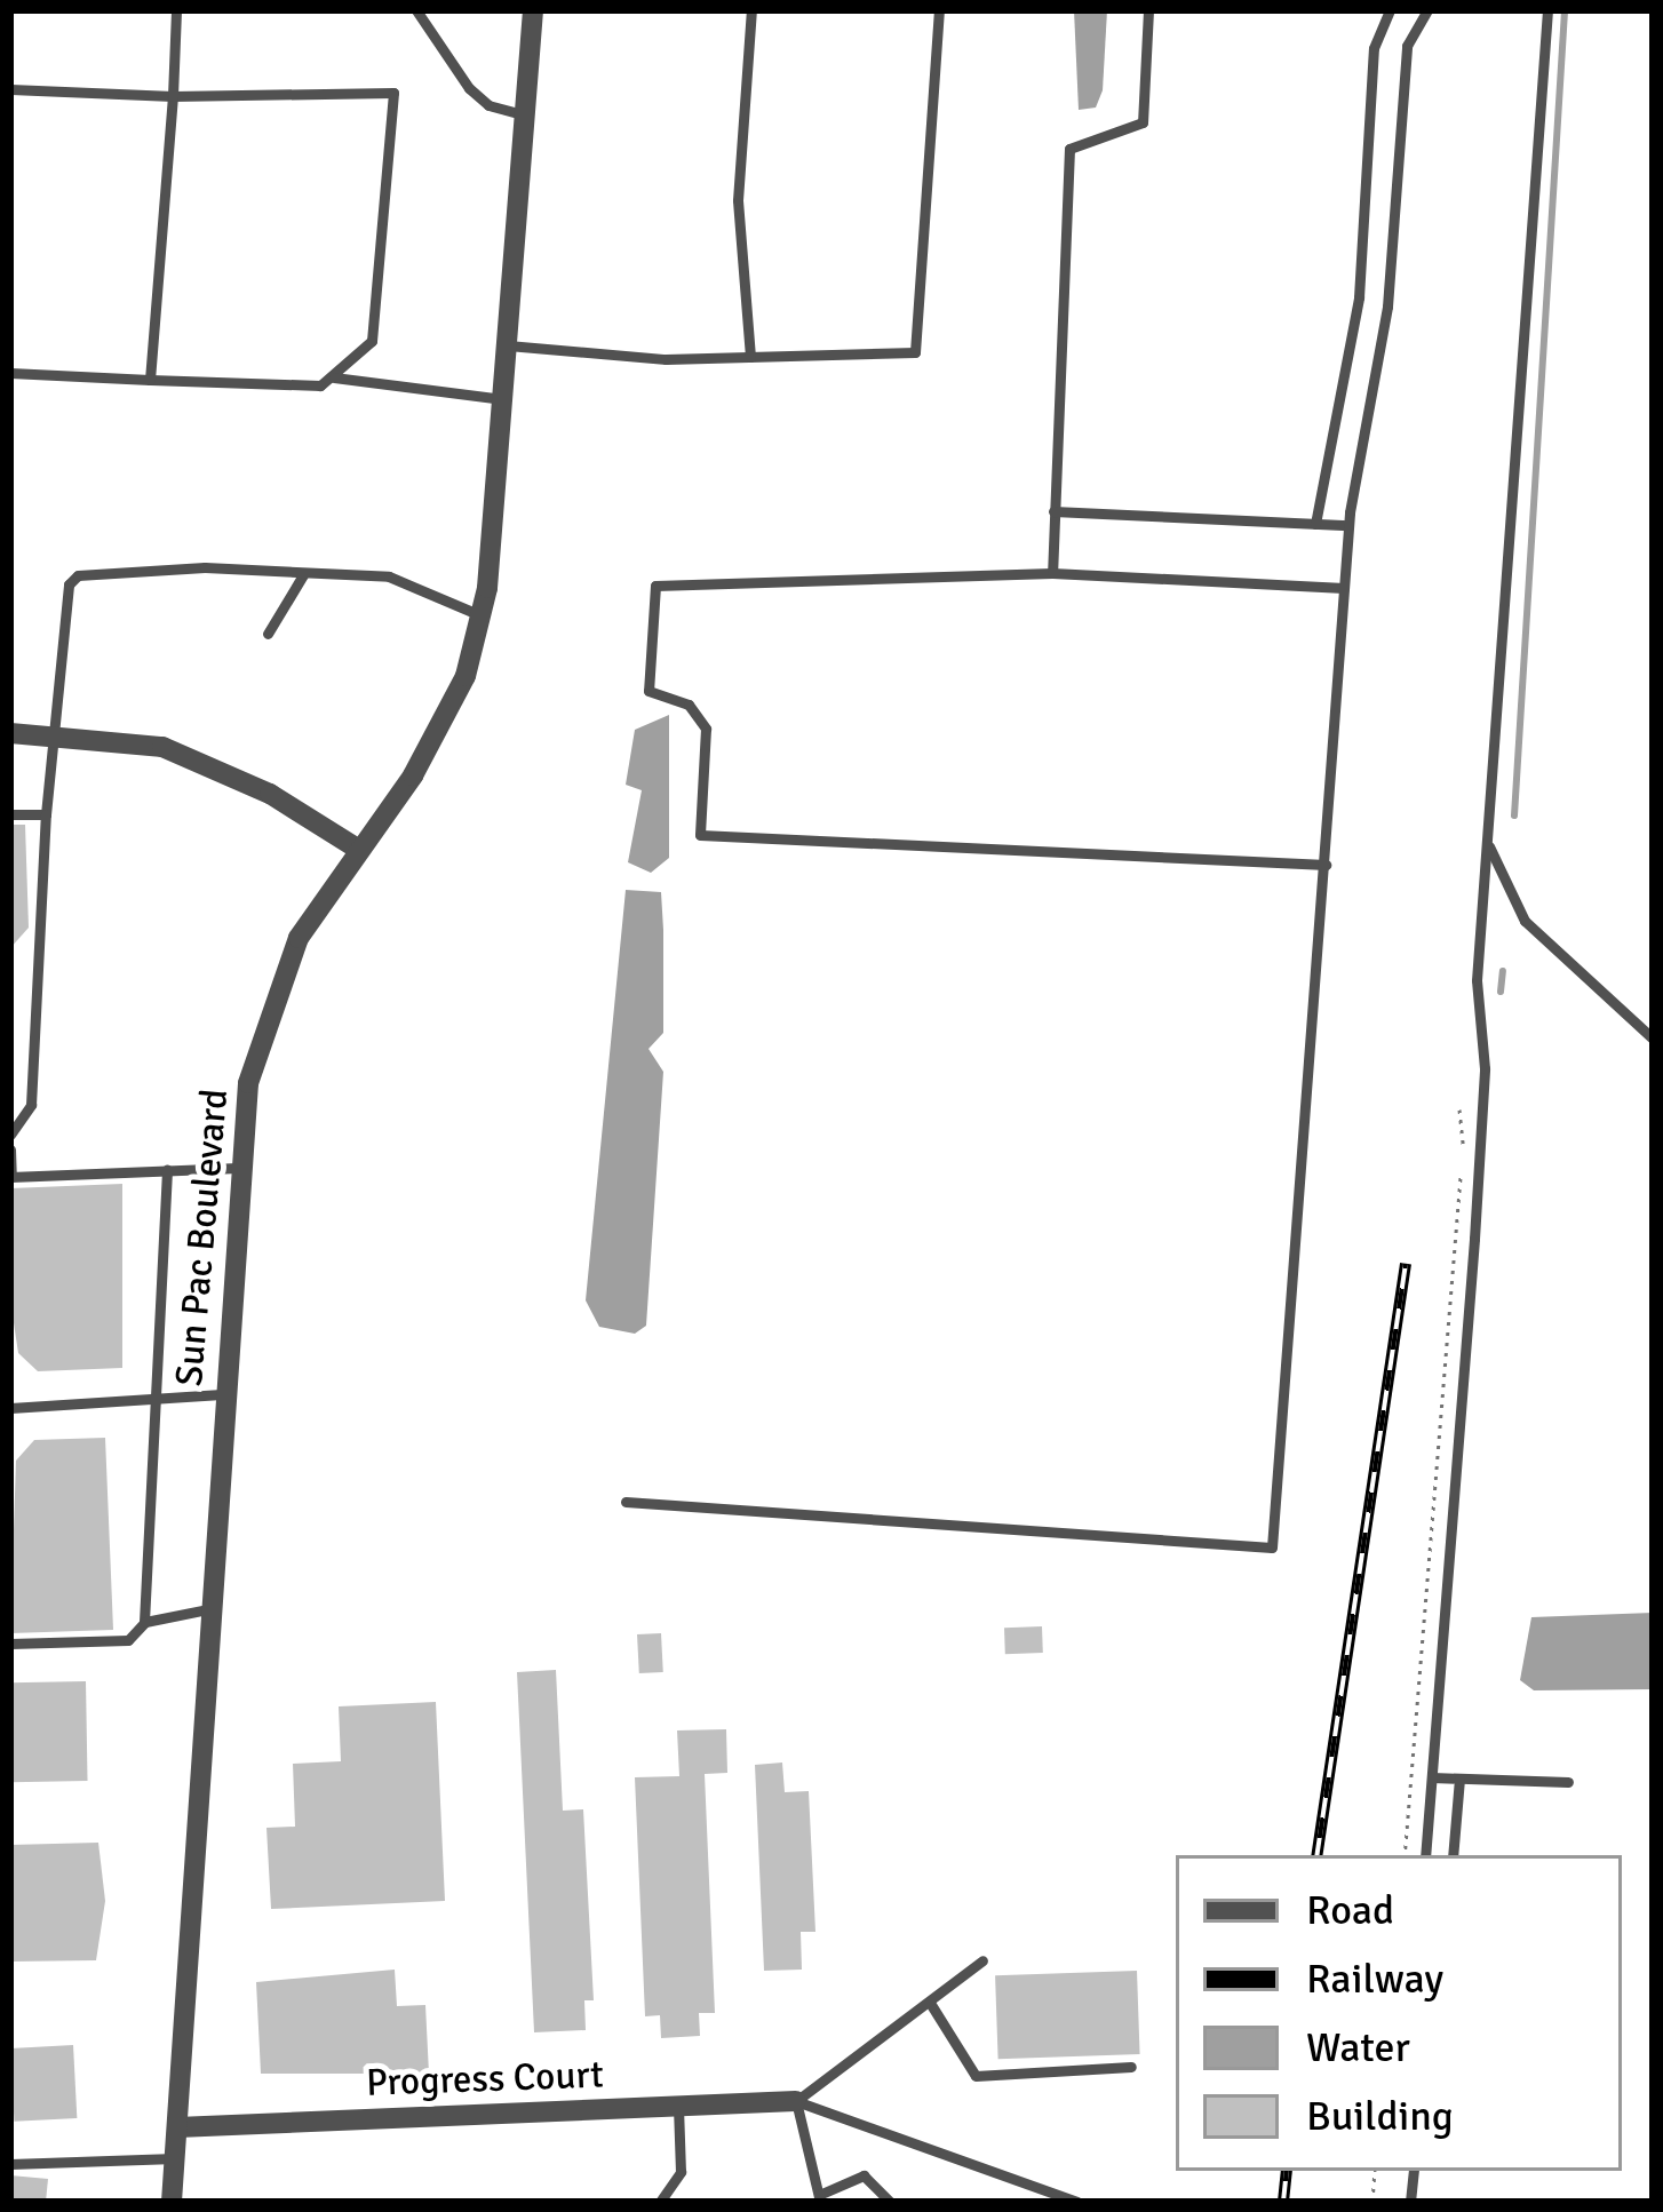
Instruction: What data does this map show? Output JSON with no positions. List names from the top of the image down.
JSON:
{
  "streets": {
    "street": ["Sun Pac Boulevard", "Progress Court"]
  },
  "crossings": [
    ["Sun Pac Boulevard", "Progress Court"]
  ],
  "legend": [
    "Road",
    "Railway",
    "Water",
    "Building"
  ]
}
